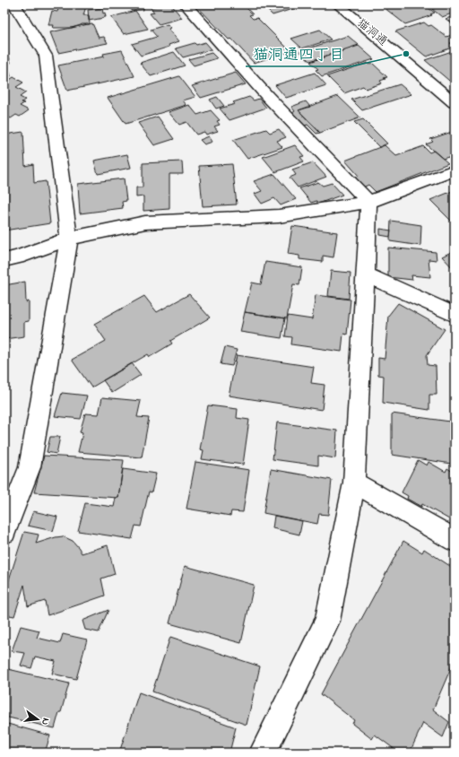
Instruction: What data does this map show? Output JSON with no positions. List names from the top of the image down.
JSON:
{
  "streets": {
    "street": ["猫洞通"]
  },
  "places": ["猫洞通四丁目"],
  "north": "right"
}
